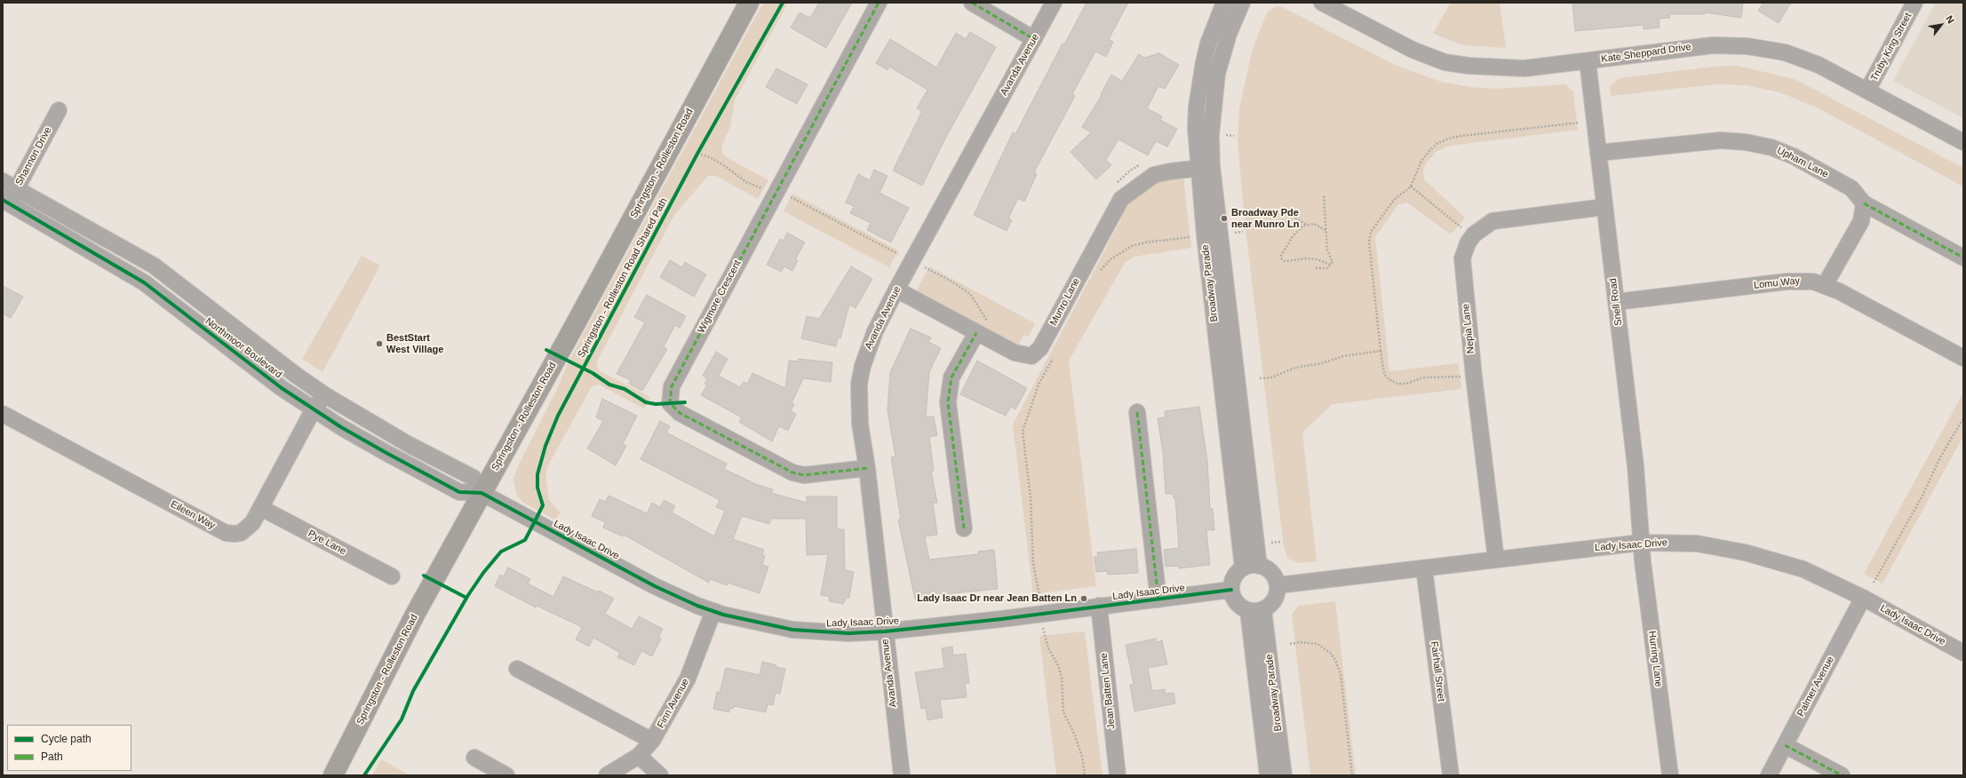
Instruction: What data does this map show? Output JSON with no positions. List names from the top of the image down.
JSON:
{
  "streets": {
    "main road": ["Springston - Rolleston Road"],
    "street": [
      "Truby King Street",
      "Kate Sheppard Drive",
      "Avanda Avenue",
      "Shannon Drive",
      "Upham Lane",
      "Broadway Parade",
      "Lomu Way",
      "Wigmore Crescent",
      "Munro Lane",
      "Snell Road",
      "Nepia Lane",
      "Northmoor Boulevard",
      "Eileen Way",
      "Lady Isaac Drive",
      "Pye Lane",
      "Hurring Lane",
      "Fairhall Street",
      "Palmer Avenue",
      "Jean Batten Lane",
      "Finn Avenue"
    ],
    "cycle path": ["Springston - Rolleston Road Shared Path"]
  },
  "crossings": [
    ["Truby King Street", "Kate Sheppard Drive"],
    ["Kate Sheppard Drive", "Snell Road"],
    ["Avanda Avenue", "Wigmore Crescent"],
    ["Avanda Avenue", "Munro Lane"],
    ["Avanda Avenue", "Lady Isaac Drive"],
    ["Shannon Drive", "Northmoor Boulevard"],
    ["Upham Lane", "Snell Road"],
    ["Springston - Rolleston Road", "Northmoor Boulevard"],
    ["Springston - Rolleston Road", "Lady Isaac Drive"],
    ["Broadway Parade", "Munro Lane"],
    ["Broadway Parade", "Lady Isaac Drive"],
    ["Lomu Way", "Snell Road"],
    ["Snell Road", "Nepia Lane"],
    ["Snell Road", "Lady Isaac Drive"],
    ["Snell Road", "Hurring Lane"],
    ["Nepia Lane", "Lady Isaac Drive"],
    ["Northmoor Boulevard", "Eileen Way"],
    ["Northmoor Boulevard", "Lady Isaac Drive"],
    ["Eileen Way", "Pye Lane"],
    ["Lady Isaac Drive", "Hurring Lane"],
    ["Lady Isaac Drive", "Fairhall Street"],
    ["Lady Isaac Drive", "Palmer Avenue"],
    ["Lady Isaac Drive", "Jean Batten Lane"],
    ["Lady Isaac Drive", "Finn Avenue"]
  ],
  "places": ["Broadway Pde near Munro Ln", "BestStart West Village", "Lady Isaac Dr near Jean Batten Ln"],
  "legend": ["Cycle path", "Path"],
  "north": "top right"
}
